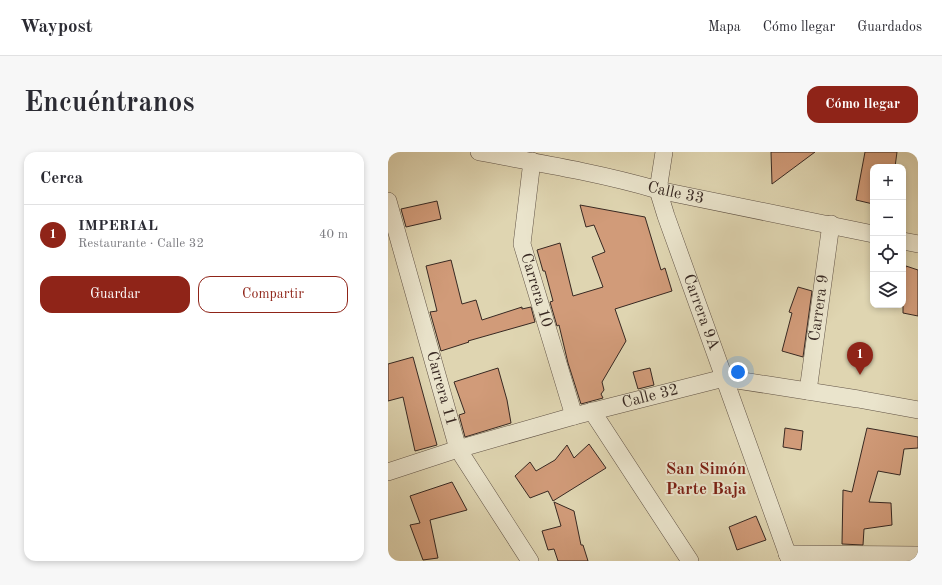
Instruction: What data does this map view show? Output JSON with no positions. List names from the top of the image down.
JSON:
{
  "streets": {
    "street": [
      "Calle 33",
      "Carrera 10",
      "Carrera 9",
      "Carrera 9A",
      "Carrera 11",
      "Calle 32"
    ]
  },
  "crossings": [
    ["Calle 33", "Carrera 10"],
    ["Calle 33", "Carrera 9"],
    ["Calle 33", "Carrera 9A"],
    ["Carrera 10", "Calle 32"],
    ["Carrera 9", "Calle 32"],
    ["Carrera 9A", "Calle 32"],
    ["Carrera 11", "Calle 32"]
  ],
  "districts": ["San Simón Parte Baja"],
  "page": {
    "header": "Waypost",
    "nav": ["Mapa", "Cómo llegar", "Guardados"],
    "buttons": [
      "Cómo llegar",
      ["Guardar", "Compartir"]
    ],
    "title": "Encuéntranos",
    "heading": "Cerca",
    "map_buttons": ["+", "−"],
    "list": [
      {
        "mark": "1",
        "name": "IMPERIAL",
        "note": "Restaurante · Calle 32",
        "value": "40 m"
      }
    ],
    "pins": "1"
  }
}
